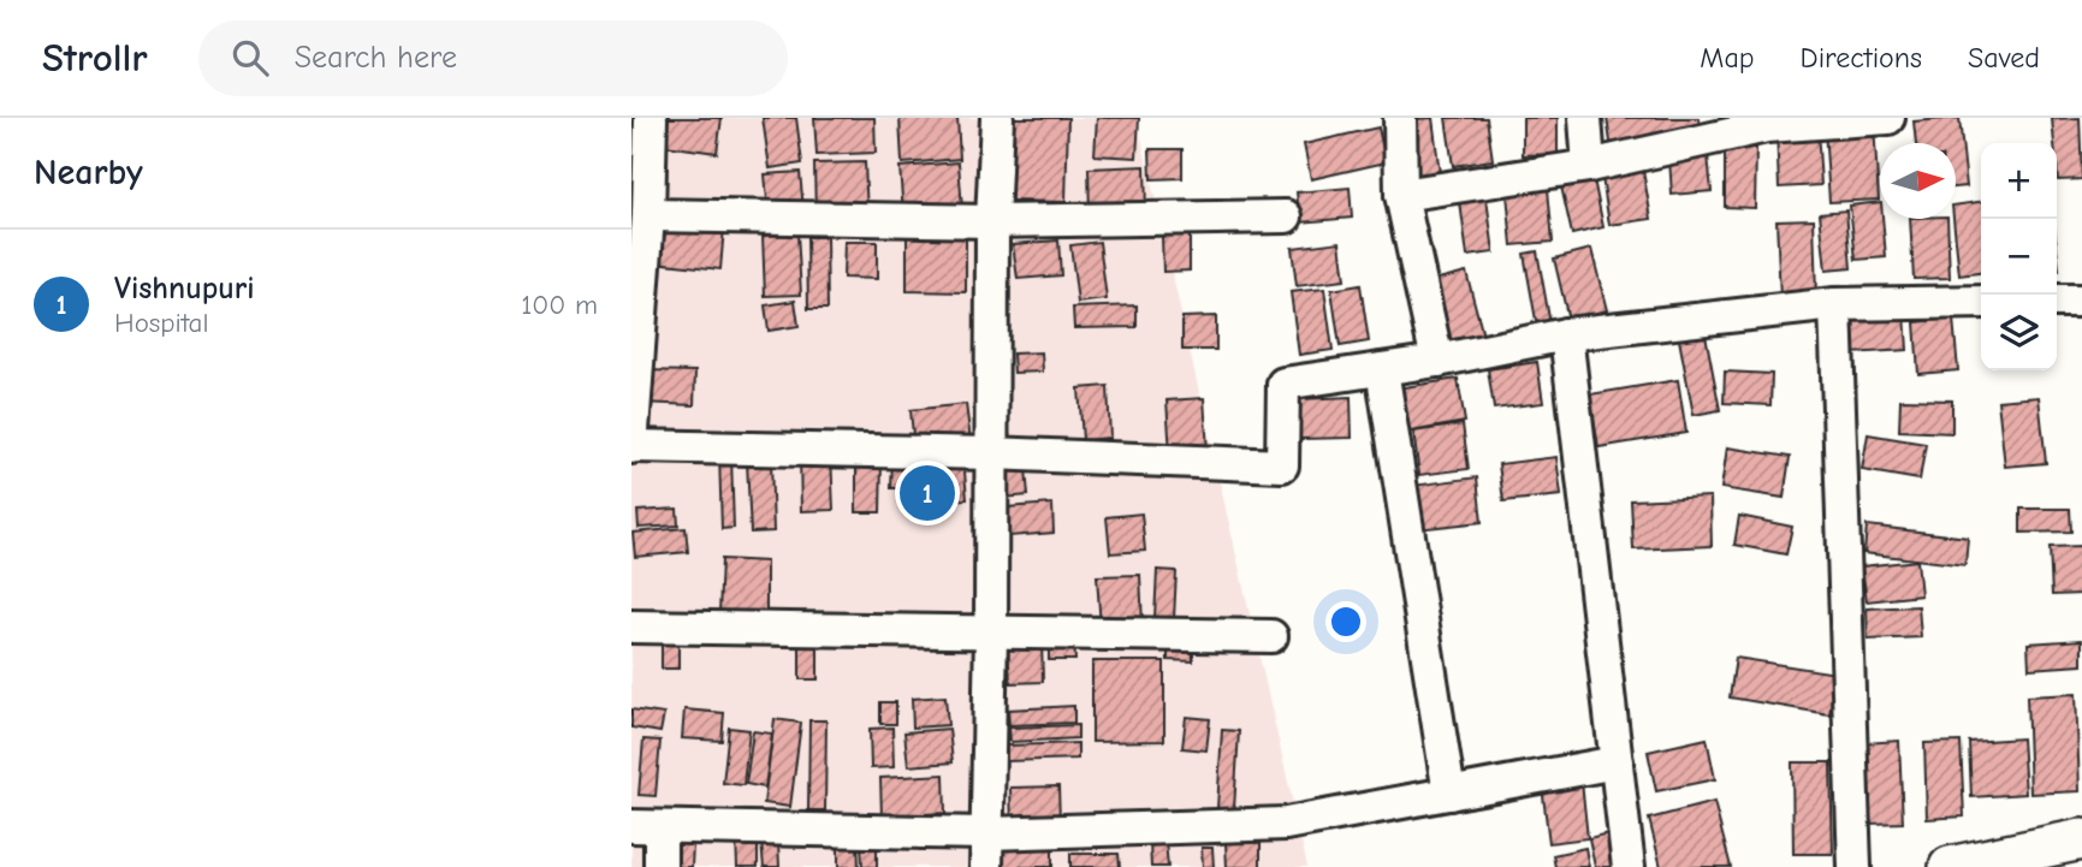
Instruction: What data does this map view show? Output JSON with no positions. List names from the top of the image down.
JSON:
{
  "north": "right",
  "page": {
    "header": "Strollr",
    "search": "Search here",
    "nav": ["Map", "Directions", "Saved"],
    "heading": "Nearby",
    "map_buttons": ["+", "−"],
    "list": [
      {
        "mark": "1",
        "name": "Vishnupuri",
        "note": "Hospital",
        "value": "100 m"
      }
    ],
    "pins": "1"
  }
}
